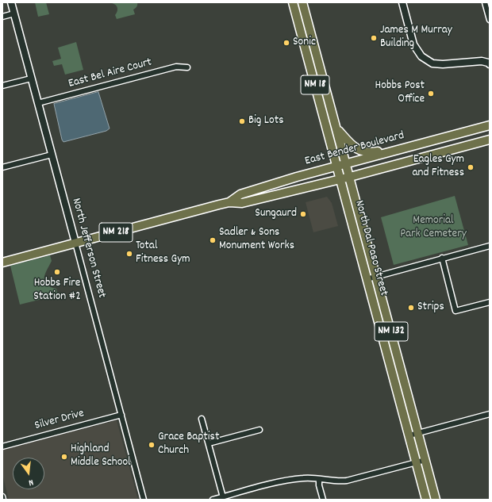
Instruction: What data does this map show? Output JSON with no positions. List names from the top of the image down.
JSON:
{
  "streets": {
    "main road": [
      "NM 18",
      "East Bender Boulevard",
      "NM 218",
      "North Dal Paso Street",
      "NM 132"
    ],
    "street": ["East Bel Aire Court", "North Jefferson Street", "Silver Drive"]
  },
  "crossings": [
    ["East Bel Aire Court", "North Jefferson Street"],
    ["East Bender Boulevard", "North Jefferson Street"],
    ["East Bender Boulevard", "North Dal Paso Street"],
    ["North Jefferson Street", "Silver Drive"]
  ],
  "parks": ["Memorial Park Cemetery"],
  "places": [
    "James M Murray Building",
    "Sonic",
    "Hobbs Post Office",
    "Big Lots",
    "Eagles Gym and Fitness",
    "Sungaurd",
    "Sadler & Sons Monument Works",
    "Total Fitness Gym",
    "Hobbs Fire Station #2",
    "Strips",
    "Grace Baptist Church",
    "Highland Middle School"
  ],
  "north": "bottom"
}
